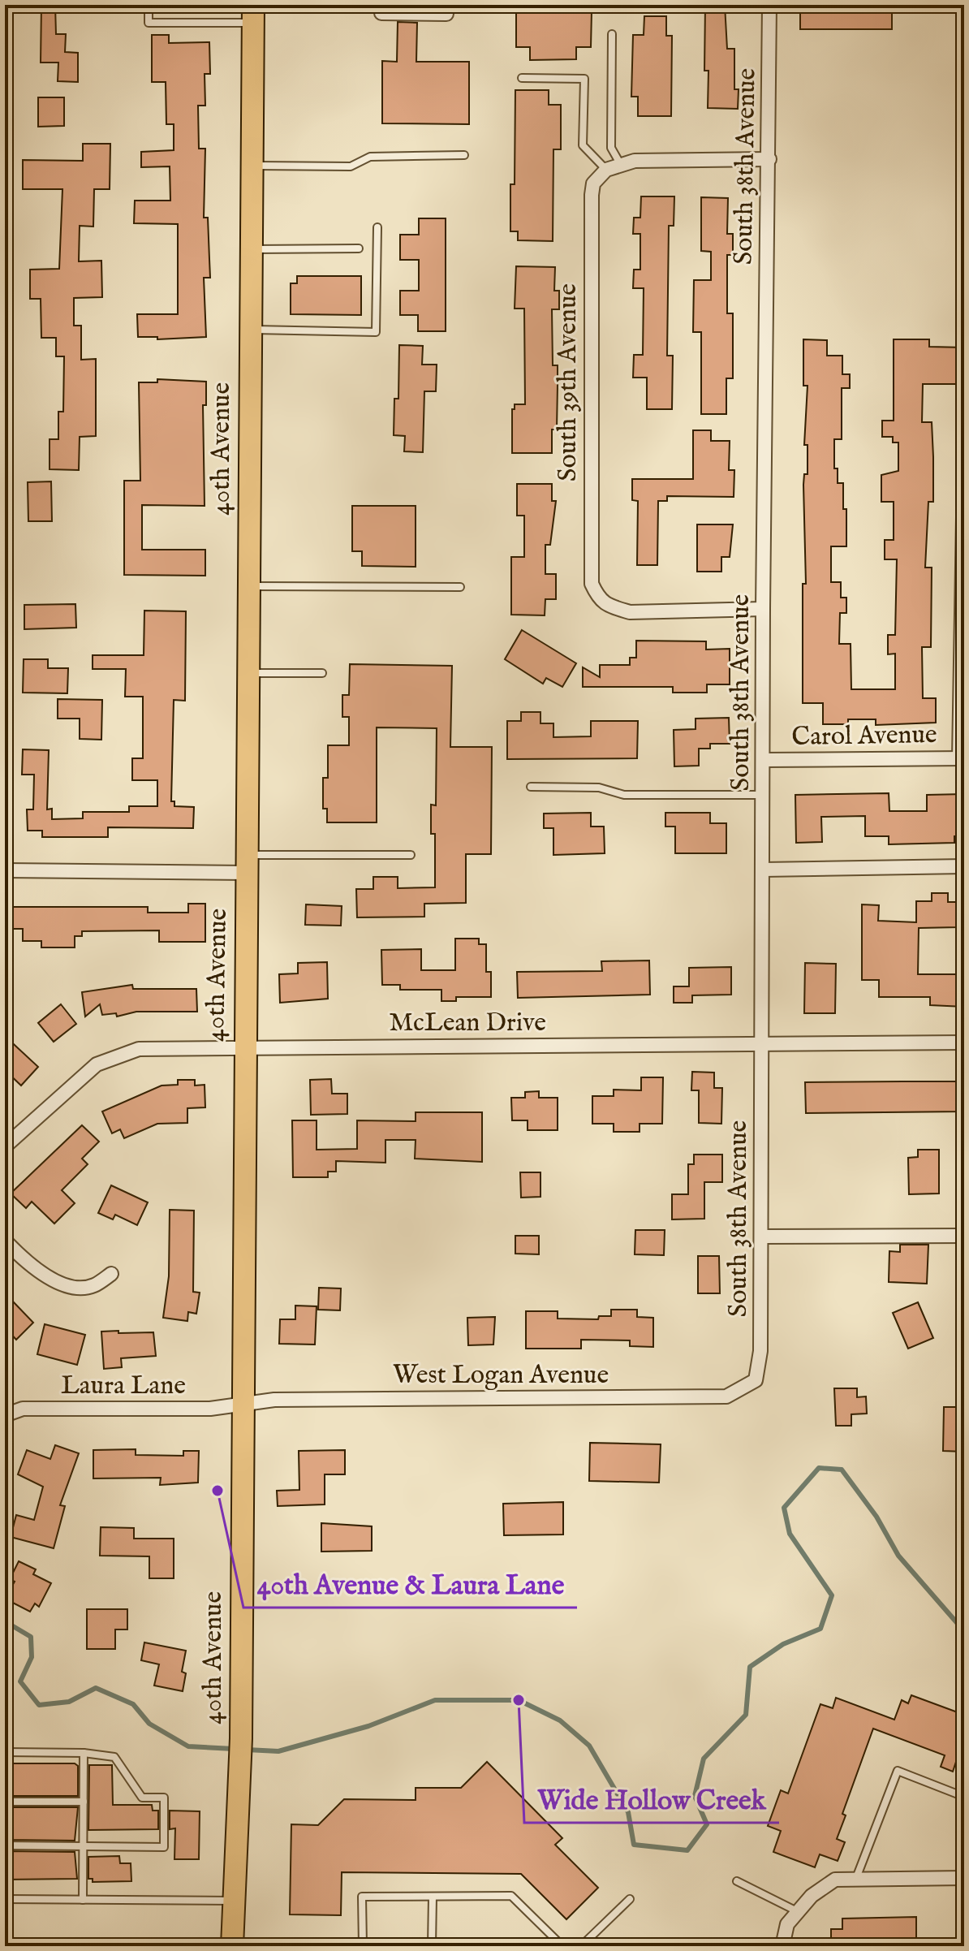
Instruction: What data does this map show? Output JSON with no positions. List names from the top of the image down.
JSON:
{
  "streets": {
    "main road": ["40th Avenue"],
    "street": [
      "South 38th Avenue",
      "South 39th Avenue",
      "Carol Avenue",
      "McLean Drive",
      "West Logan Avenue",
      "Laura Lane"
    ]
  },
  "crossings": [
    ["South 38th Avenue", "South 39th Avenue"],
    ["South 38th Avenue", "Carol Avenue"],
    ["South 38th Avenue", "McLean Drive"],
    ["South 38th Avenue", "West Logan Avenue"],
    ["40th Avenue", "McLean Drive"],
    ["40th Avenue", "West Logan Avenue"],
    ["40th Avenue", "Laura Lane"],
    ["West Logan Avenue", "Laura Lane"]
  ],
  "places": ["40th Avenue & Laura Lane", "Wide Hollow Creek"]
}
